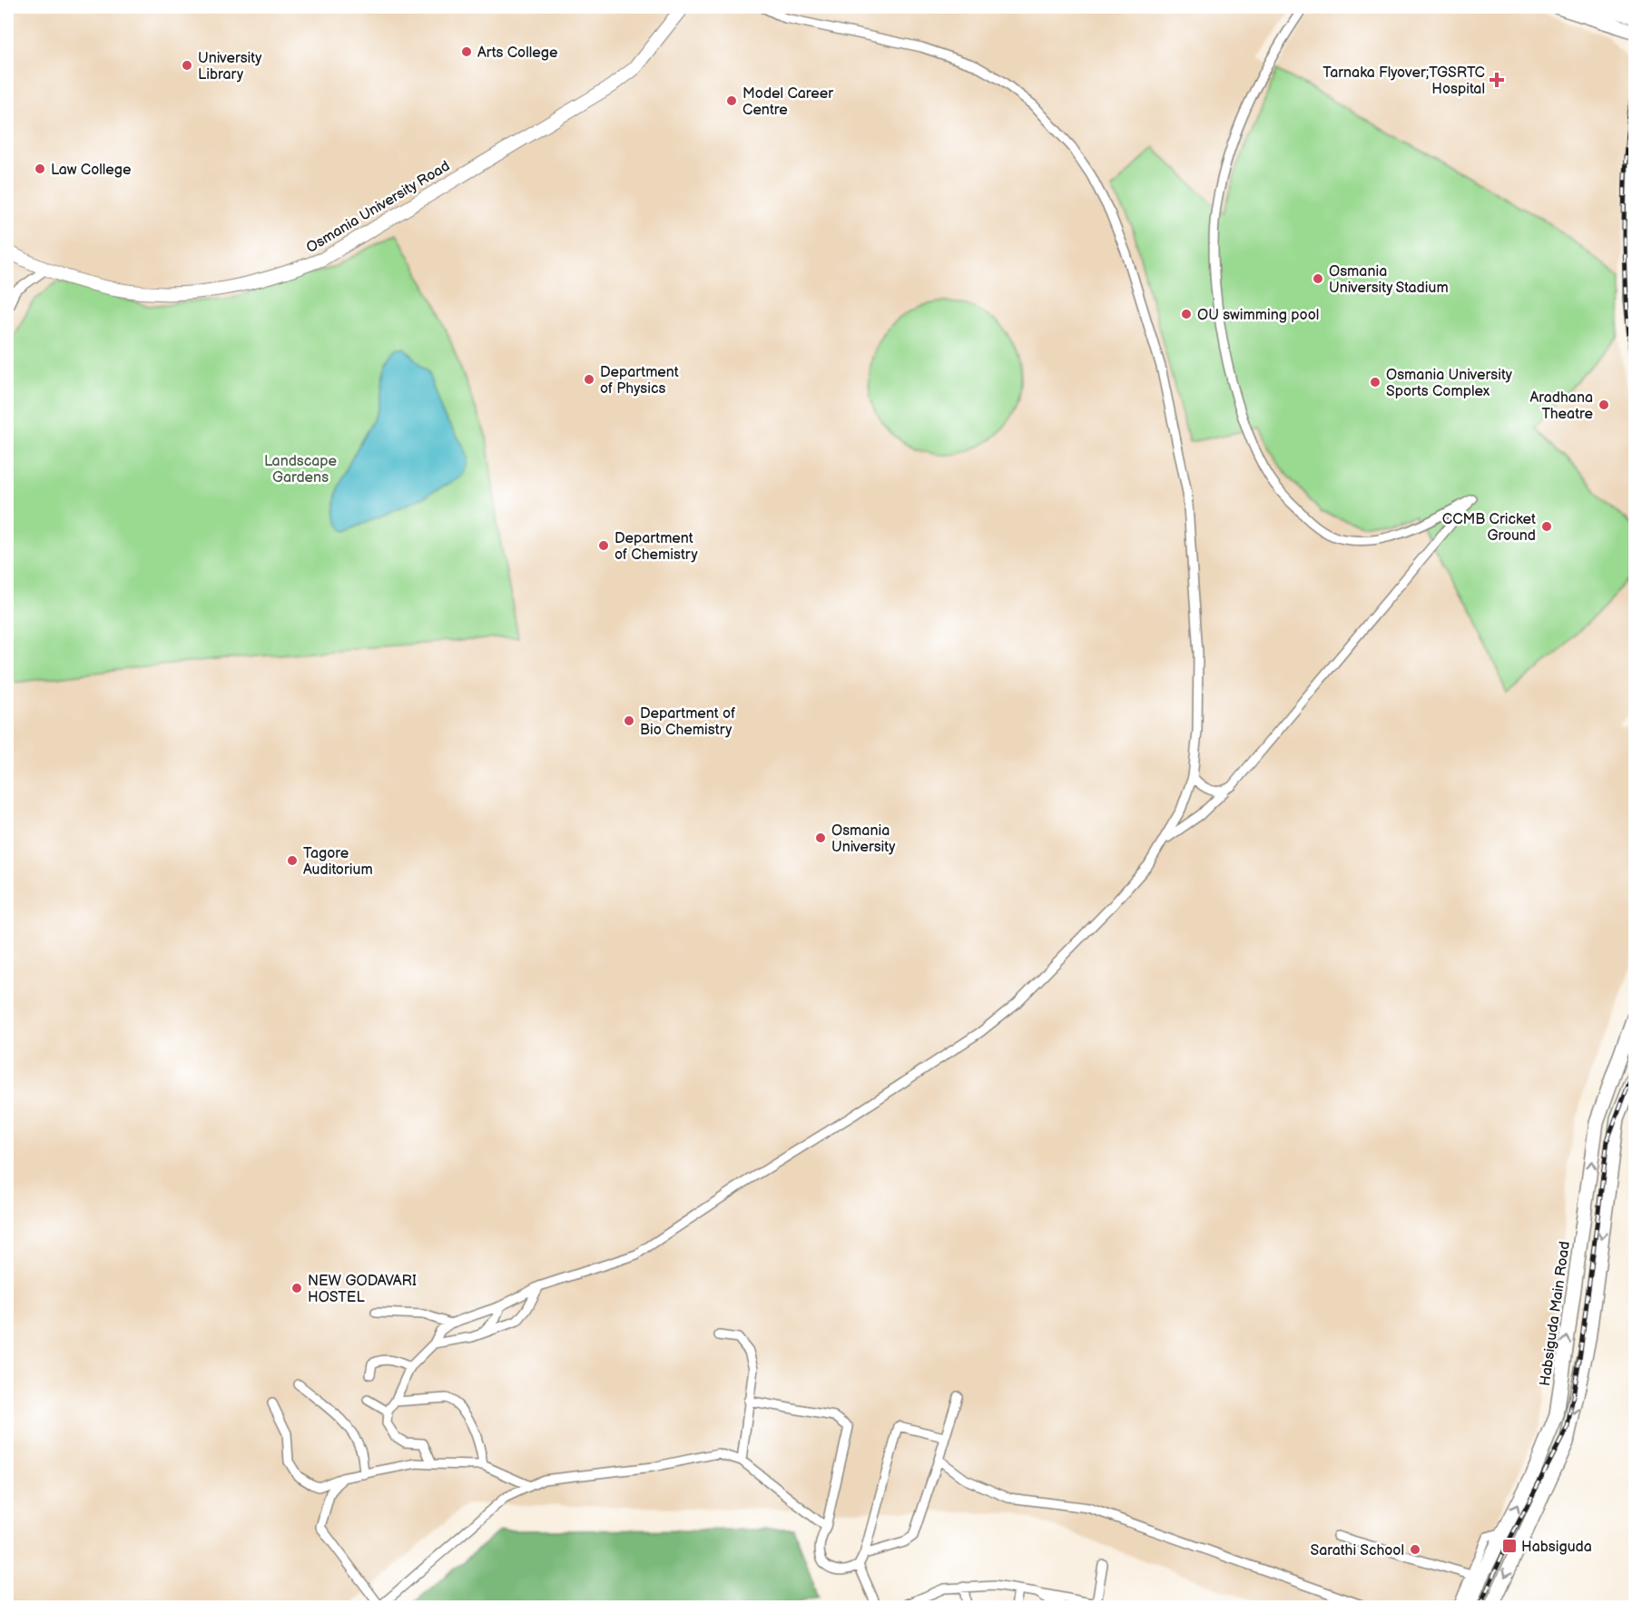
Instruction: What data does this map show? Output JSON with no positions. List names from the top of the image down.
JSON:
{
  "streets": {
    "main road": ["Osmania University Road", "Habsiguda Main Road"]
  },
  "parks": ["Landscape Gardens"],
  "places": {
    "other": [
      "Arts College",
      "University Library",
      "Model Career Centre",
      "Law College",
      "Osmania University Stadium",
      "OU swimming pool",
      "Department of Physics",
      "Osmania University Sports Complex",
      "Aradhana Theatre",
      "CCMB Cricket Ground",
      "Department of Chemistry",
      "Department of Bio Chemistry",
      "Osmania University",
      "Tagore Auditorium",
      "NEW GODAVARI HOSTEL",
      "Sarathi School"
    ],
    "health": ["Tarnaka Flyover;TGSRTC Hospital"],
    "transit": ["Habsiguda"]
  }
}
